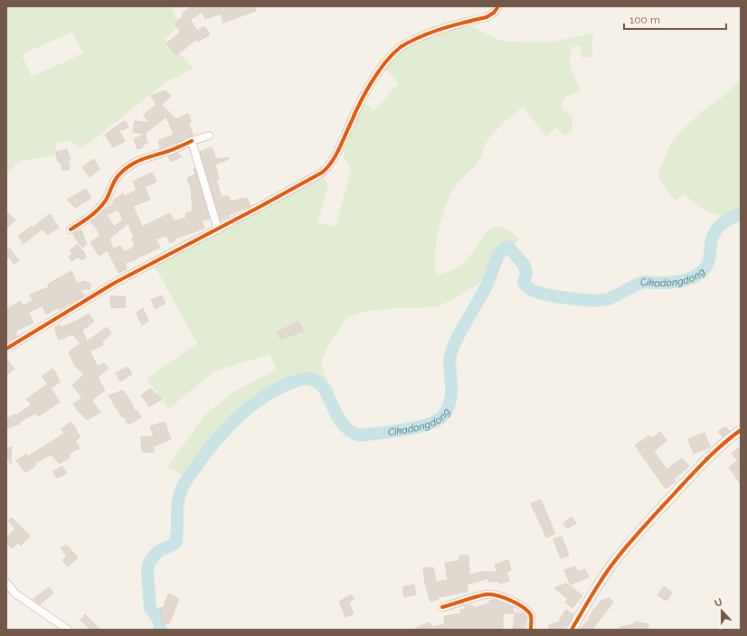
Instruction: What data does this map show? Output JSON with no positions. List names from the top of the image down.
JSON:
{
  "water": ["Cikadongdong"],
  "scale_bar": "100 m",
  "north": "top"
}
